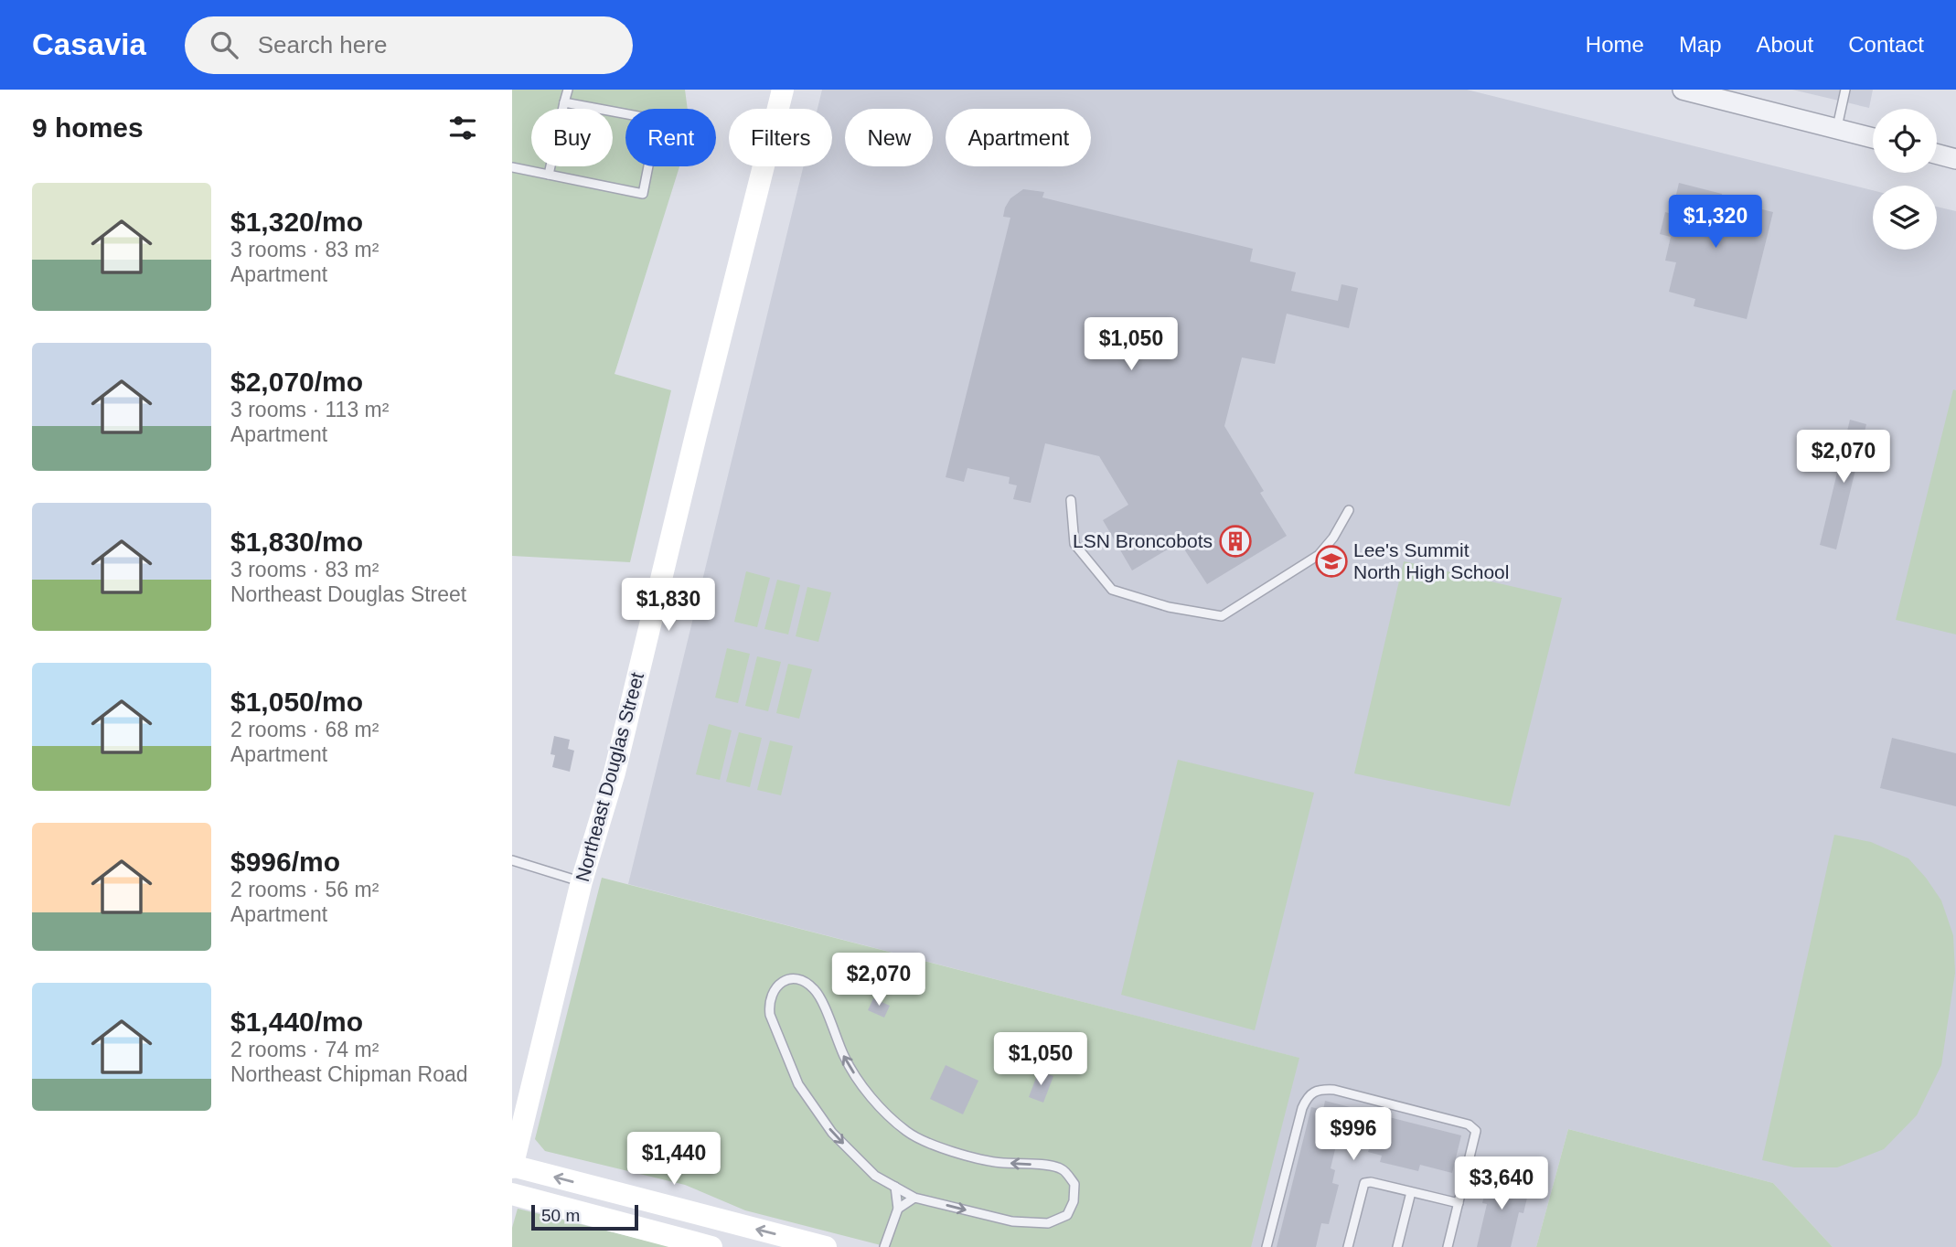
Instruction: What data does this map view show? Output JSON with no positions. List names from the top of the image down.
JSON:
{
  "streets": {
    "main road": ["Northeast Douglas Street"]
  },
  "places": {
    "building": ["LSN Broncobots"],
    "school or university": ["Lee's Summit North High School"]
  },
  "scale_bar": "50 m",
  "page": {
    "header": "Casavia",
    "search": "Search here",
    "nav": [
      "Home",
      "Map",
      "About",
      "Contact"
    ],
    "heading": "9 homes",
    "chip": [
      "Buy",
      "Rent",
      "Filters",
      "New",
      "Apartment"
    ],
    "list": [
      {
        "name": "$1,320/mo",
        "note": "3 rooms · 83 m² · Apartment"
      },
      {
        "name": "$2,070/mo",
        "note": "3 rooms · 113 m² · Apartment"
      },
      {
        "name": "$1,830/mo",
        "note": "3 rooms · 83 m² · Northeast Douglas Street"
      },
      {
        "name": "$1,050/mo",
        "note": "2 rooms · 68 m² · Apartment"
      },
      {
        "name": "$996/mo",
        "note": "2 rooms · 56 m² · Apartment"
      },
      {
        "name": "$1,440/mo",
        "note": "2 rooms · 74 m² · Northeast Chipman Road"
      }
    ],
    "price": [
      "$1,320",
      "$1,050",
      "$2,070",
      "$1,830",
      "$2,070",
      "$1,050",
      "$996",
      "$1,440",
      "$3,640"
    ],
    "scale": "50 m"
  }
}
